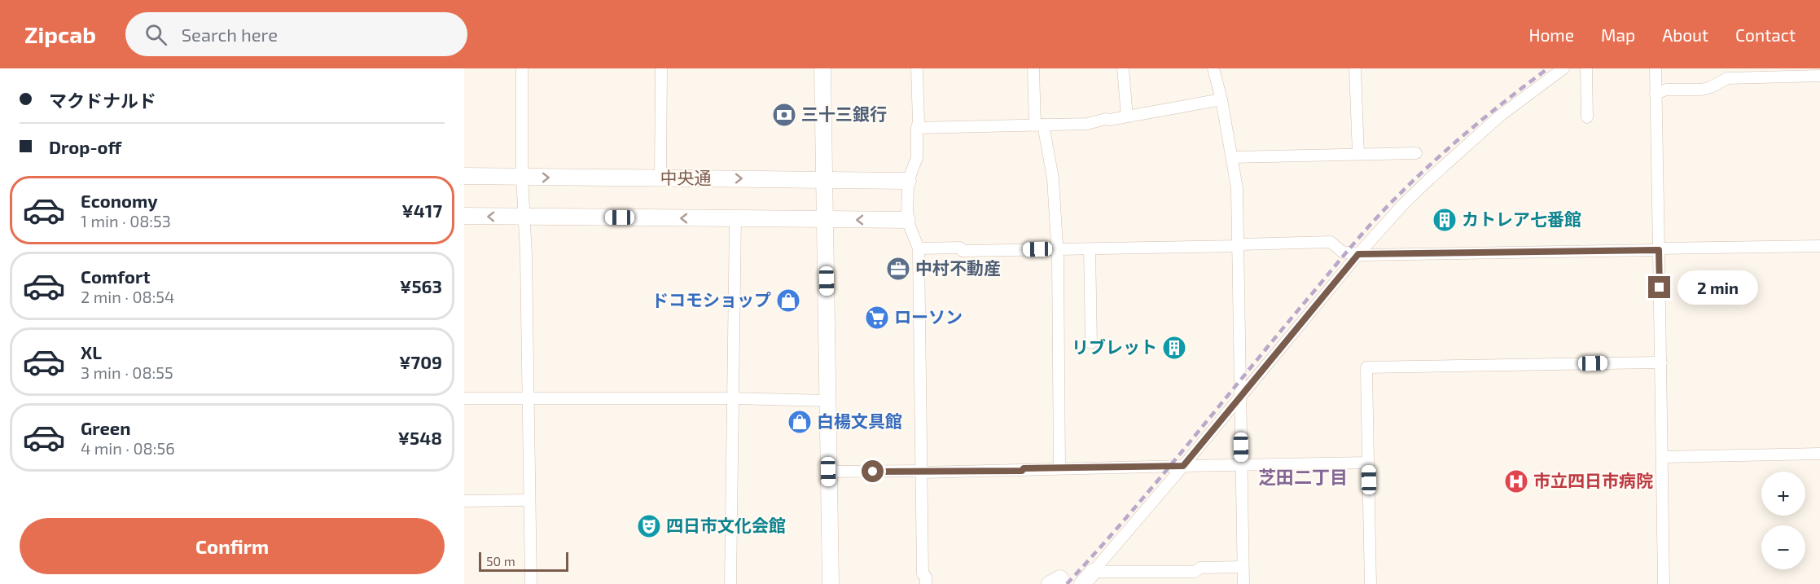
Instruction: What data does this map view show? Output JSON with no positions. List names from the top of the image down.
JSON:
{
  "streets": {
    "street": ["中央通"]
  },
  "districts": ["芝田二丁目"],
  "places": {
    "bank": ["三十三銀行"],
    "building": ["カトレア七番館", "リブレット"],
    "office": ["中村不動産"],
    "shop": ["ドコモショップ", "白楊文具館"],
    "supermarket": ["ローソン"],
    "hospital": ["市立四日市病院"],
    "theatre": ["四日市文化会館"]
  },
  "scale_bar": "50 m",
  "page": {
    "header": "Zipcab",
    "search": "Search here",
    "nav": [
      "Home",
      "Map",
      "About",
      "Contact"
    ],
    "banner": ["マクドナルド", "Drop-off"],
    "list": [
      {
        "name": "Economy",
        "note": "1 min · 08:53",
        "value": "¥417"
      },
      {
        "name": "Comfort",
        "note": "2 min · 08:54",
        "value": "¥563"
      },
      {
        "name": "XL",
        "note": "3 min · 08:55",
        "value": "¥709"
      },
      {
        "name": "Green",
        "note": "4 min · 08:56",
        "value": "¥548"
      }
    ],
    "bubble": "2 min",
    "map_buttons": ["+", "−"],
    "buttons": "Confirm",
    "scale": "50 m"
  }
}
